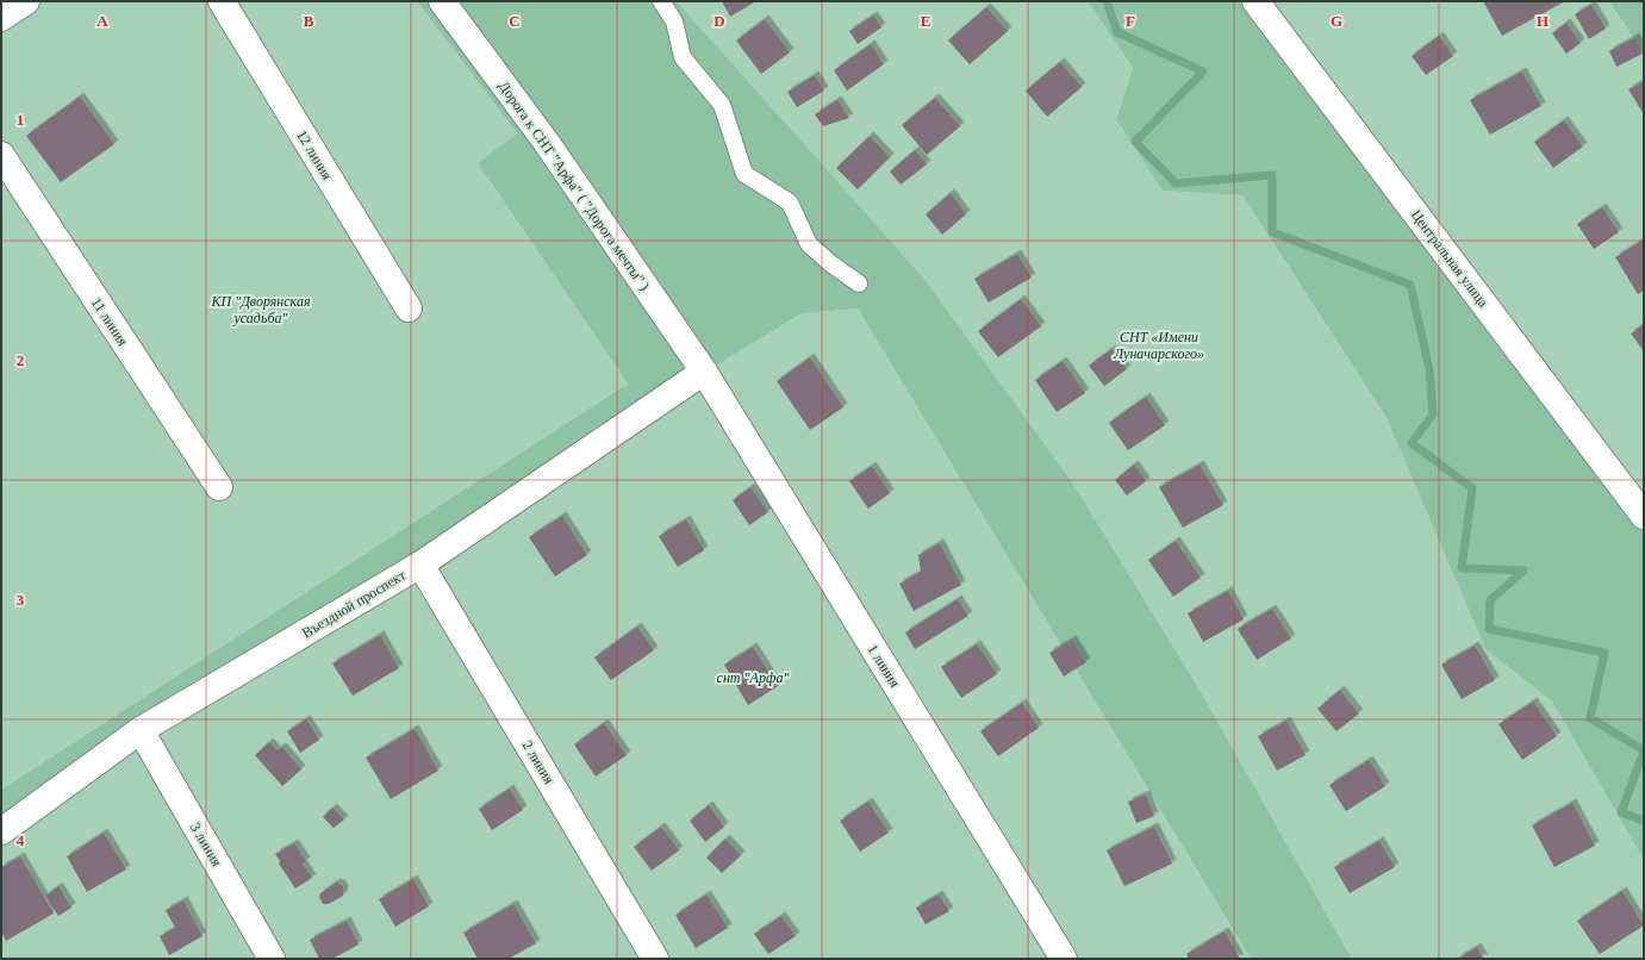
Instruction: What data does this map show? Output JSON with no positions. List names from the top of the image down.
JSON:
{
  "streets": {
    "street": [
      "12 линия",
      "Дорога к СНТ \"Арфа\" ( \"Дорога мечты\" )",
      "Центральная улица",
      "11 линия",
      "Въездной проспект",
      "1 линия",
      "2 линия",
      "3 линия"
    ]
  },
  "crossings": [
    ["Дорога к СНТ \"Арфа\" ( \"Дорога мечты\" )", "Въездной проспект"],
    ["Дорога к СНТ \"Арфа\" ( \"Дорога мечты\" )", "1 линия"],
    ["Въездной проспект", "1 линия"],
    ["Въездной проспект", "2 линия"],
    ["Въездной проспект", "3 линия"]
  ],
  "parks": ["КП \"Дворянская усадьба\"", "СНТ «Имени Луначарского»", "снт \"Арфа\""],
  "grid": {
    "columns": [
      "A",
      "B",
      "C",
      "D",
      "E",
      "F",
      "G",
      "H"
    ],
    "rows": [
      "1",
      "2",
      "3",
      "4"
    ]
  }
}
